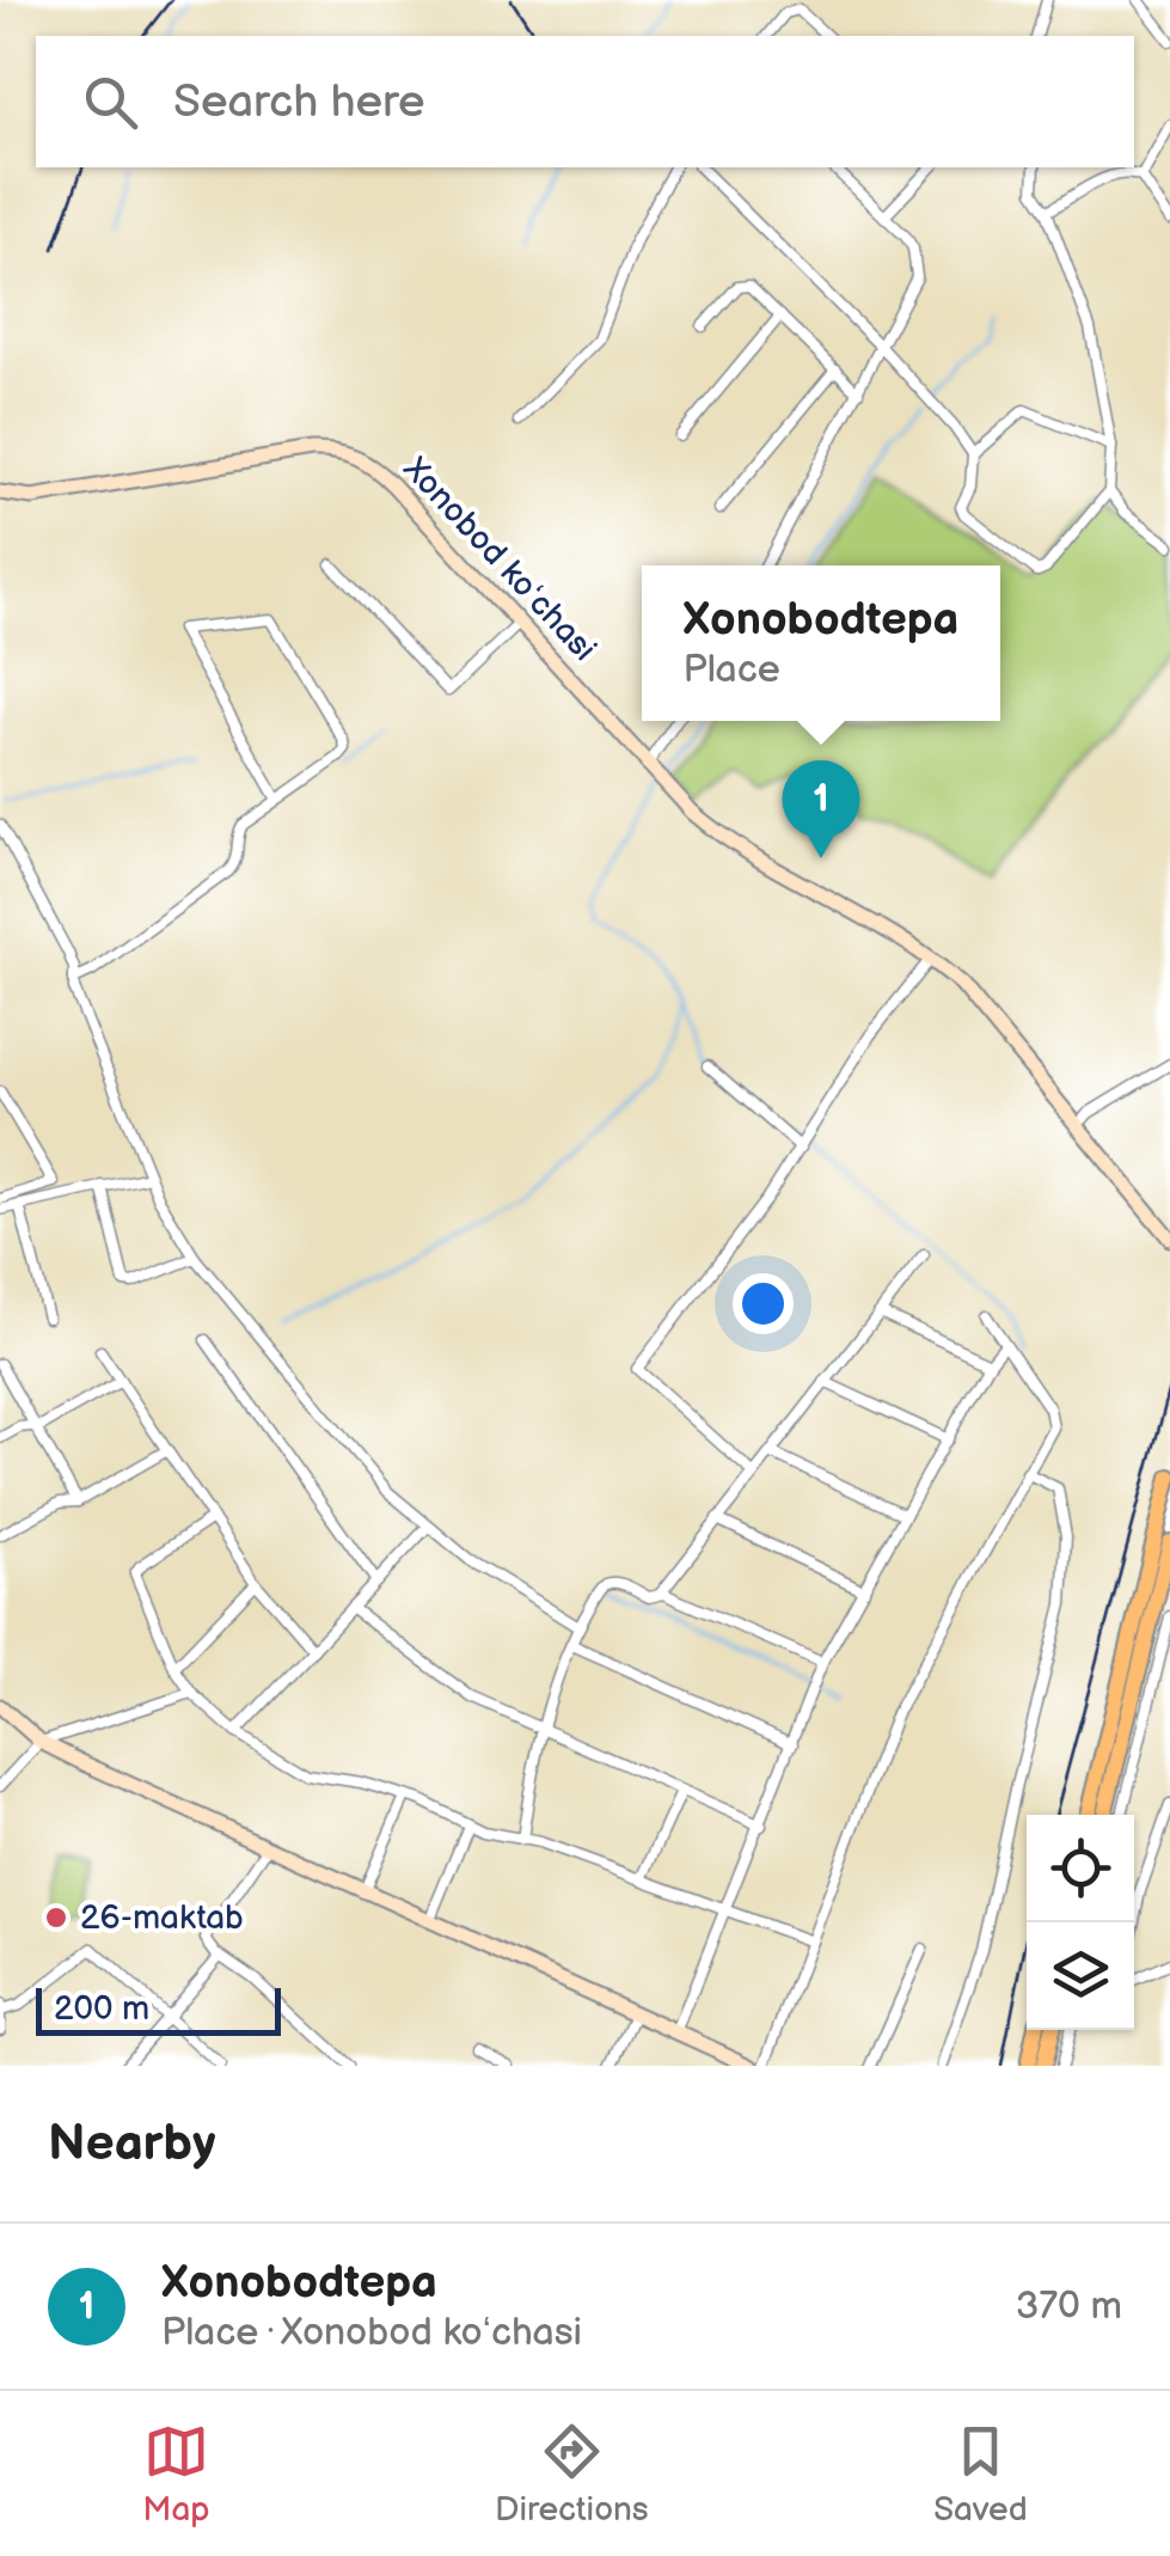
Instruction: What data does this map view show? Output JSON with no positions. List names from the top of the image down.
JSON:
{
  "streets": {
    "main road": ["Xonobod koʻchasi"]
  },
  "places": ["26-maktab"],
  "scale_bar": "200 m",
  "page": {
    "search": "Search here",
    "popup": ["Xonobodtepa", "Place"],
    "pins": "1",
    "scale": "200 m",
    "heading": "Nearby",
    "list": [
      {
        "mark": "1",
        "name": "Xonobodtepa",
        "note": "Place · Xonobod koʻchasi",
        "value": "370 m"
      }
    ],
    "nav": ["Map", "Directions", "Saved"]
  }
}
